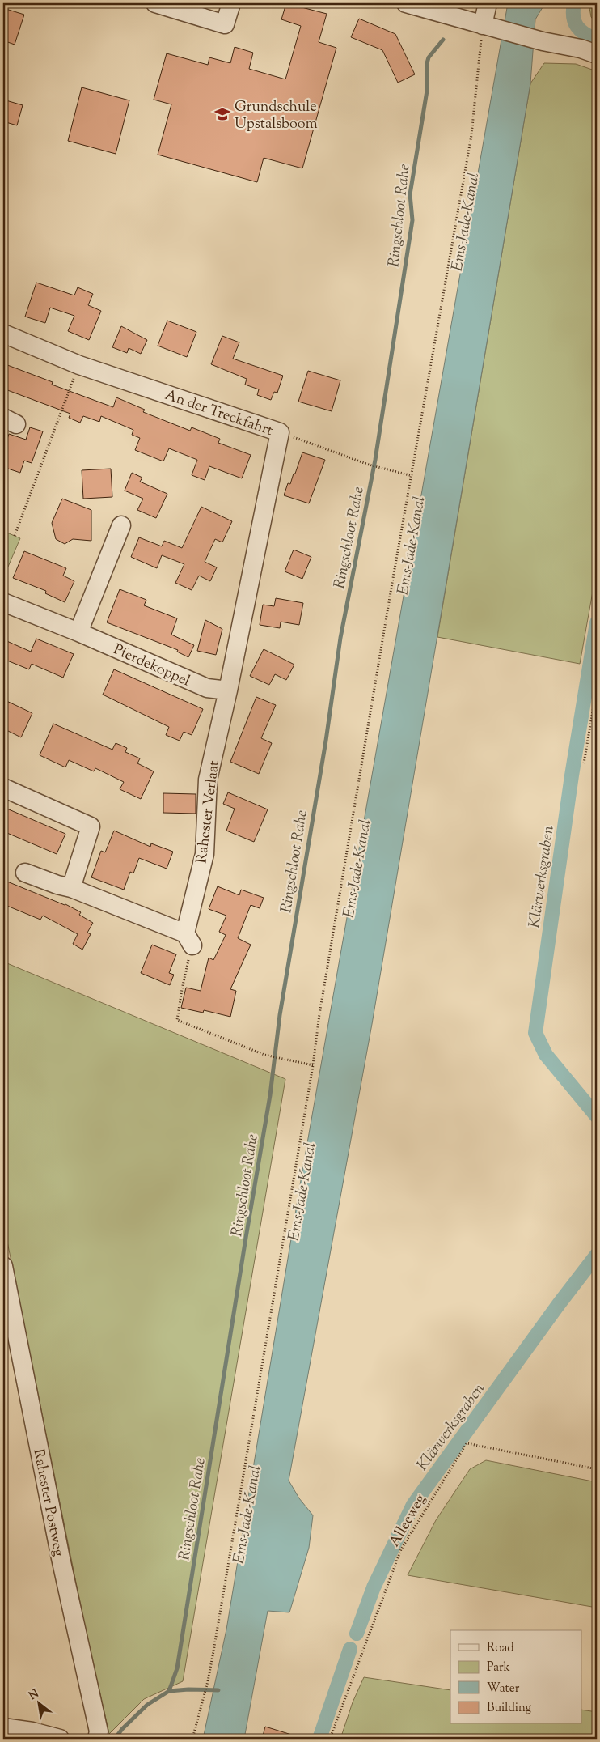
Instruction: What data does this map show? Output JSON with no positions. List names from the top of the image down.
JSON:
{
  "streets": {
    "street": [
      "An der Treckfahrt",
      "Pferdekoppel",
      "Rahester Verlaat",
      "Rahester Postweg"
    ],
    "path": ["Alleeweg"]
  },
  "crossings": [
    ["An der Treckfahrt", "Pferdekoppel"],
    ["An der Treckfahrt", "Rahester Verlaat"],
    ["Pferdekoppel", "Rahester Verlaat"]
  ],
  "water": ["Ringschloot Rahe", "Ems-Jade-Kanal", "Klärwerksgraben"],
  "places": {
    "school or university": ["Grundschule Upstalsboom"]
  },
  "legend": [
    "Road",
    "Park",
    "Water",
    "Building"
  ],
  "north": "top left"
}
